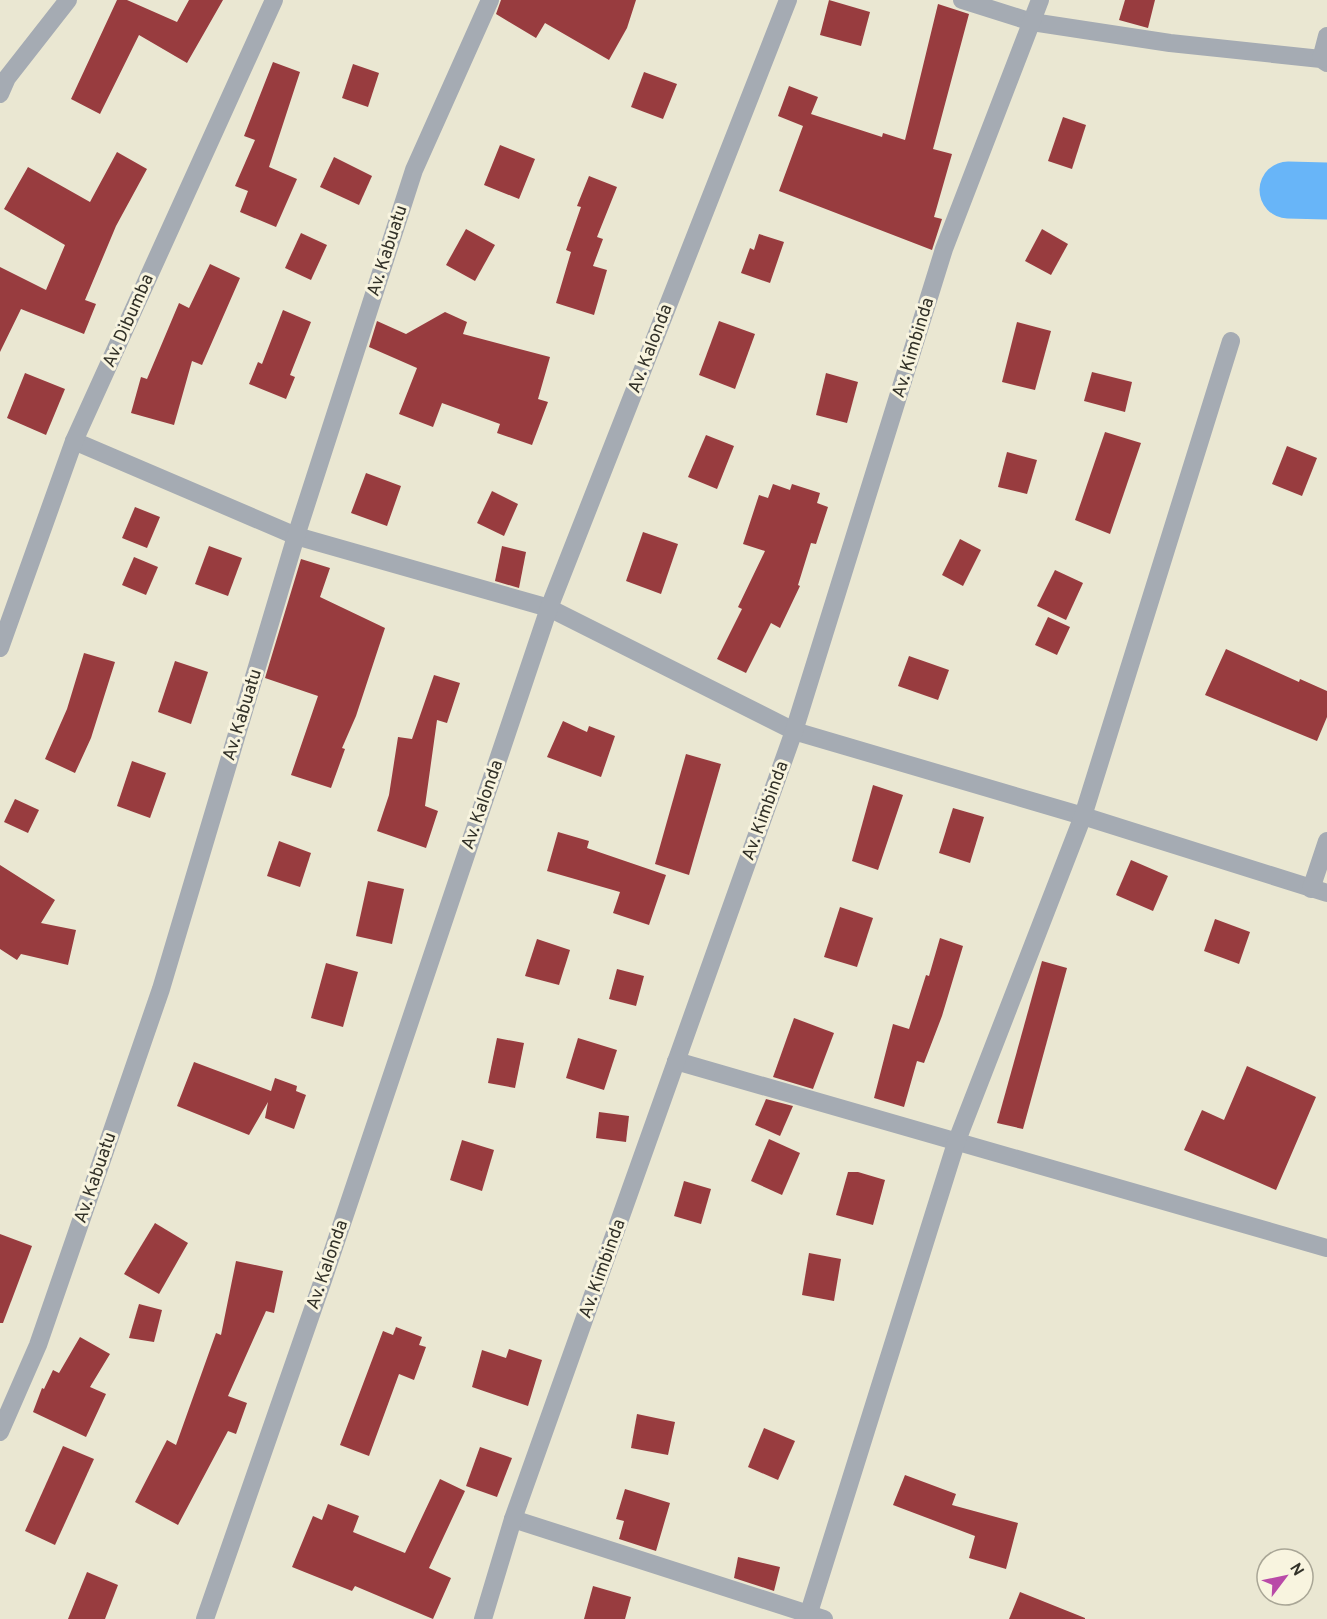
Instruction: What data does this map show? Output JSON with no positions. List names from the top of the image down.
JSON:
{
  "streets": {
    "street": [
      "Av. Kabuatu",
      "Av. Dibumba",
      "Av. Kimbinda",
      "Av. Kalonda"
    ]
  },
  "north": "top right"
}
